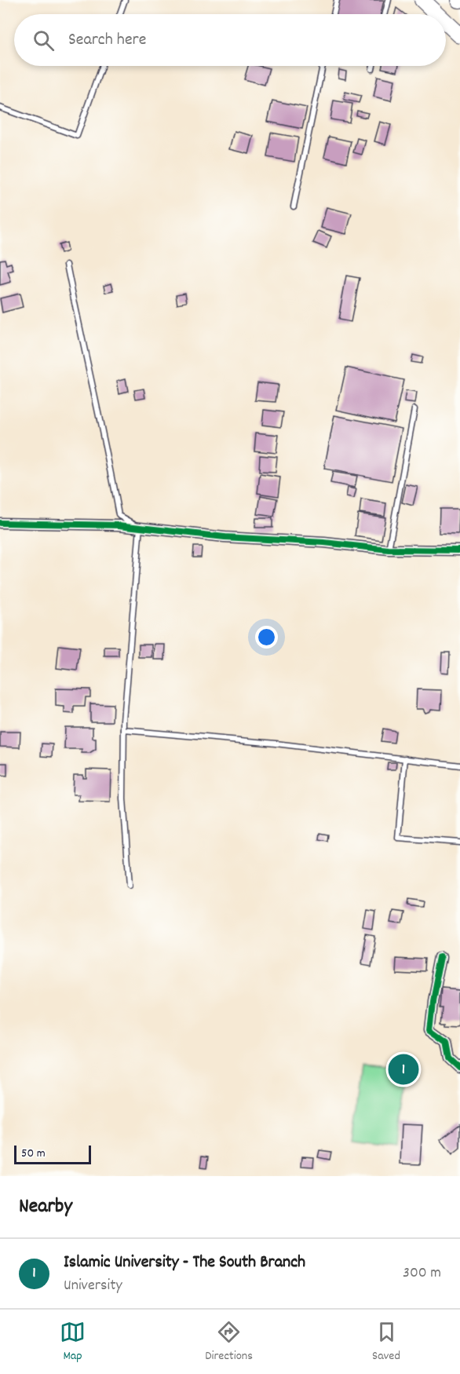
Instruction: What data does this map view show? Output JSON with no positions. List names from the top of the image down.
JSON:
{
  "scale_bar": "50 m",
  "page": {
    "search": "Search here",
    "pins": "1",
    "scale": "50 m",
    "heading": "Nearby",
    "list": [
      {
        "mark": "1",
        "name": "Islamic University - The South Branch",
        "note": "University",
        "value": "300 m"
      }
    ],
    "nav": ["Map", "Directions", "Saved"]
  }
}
